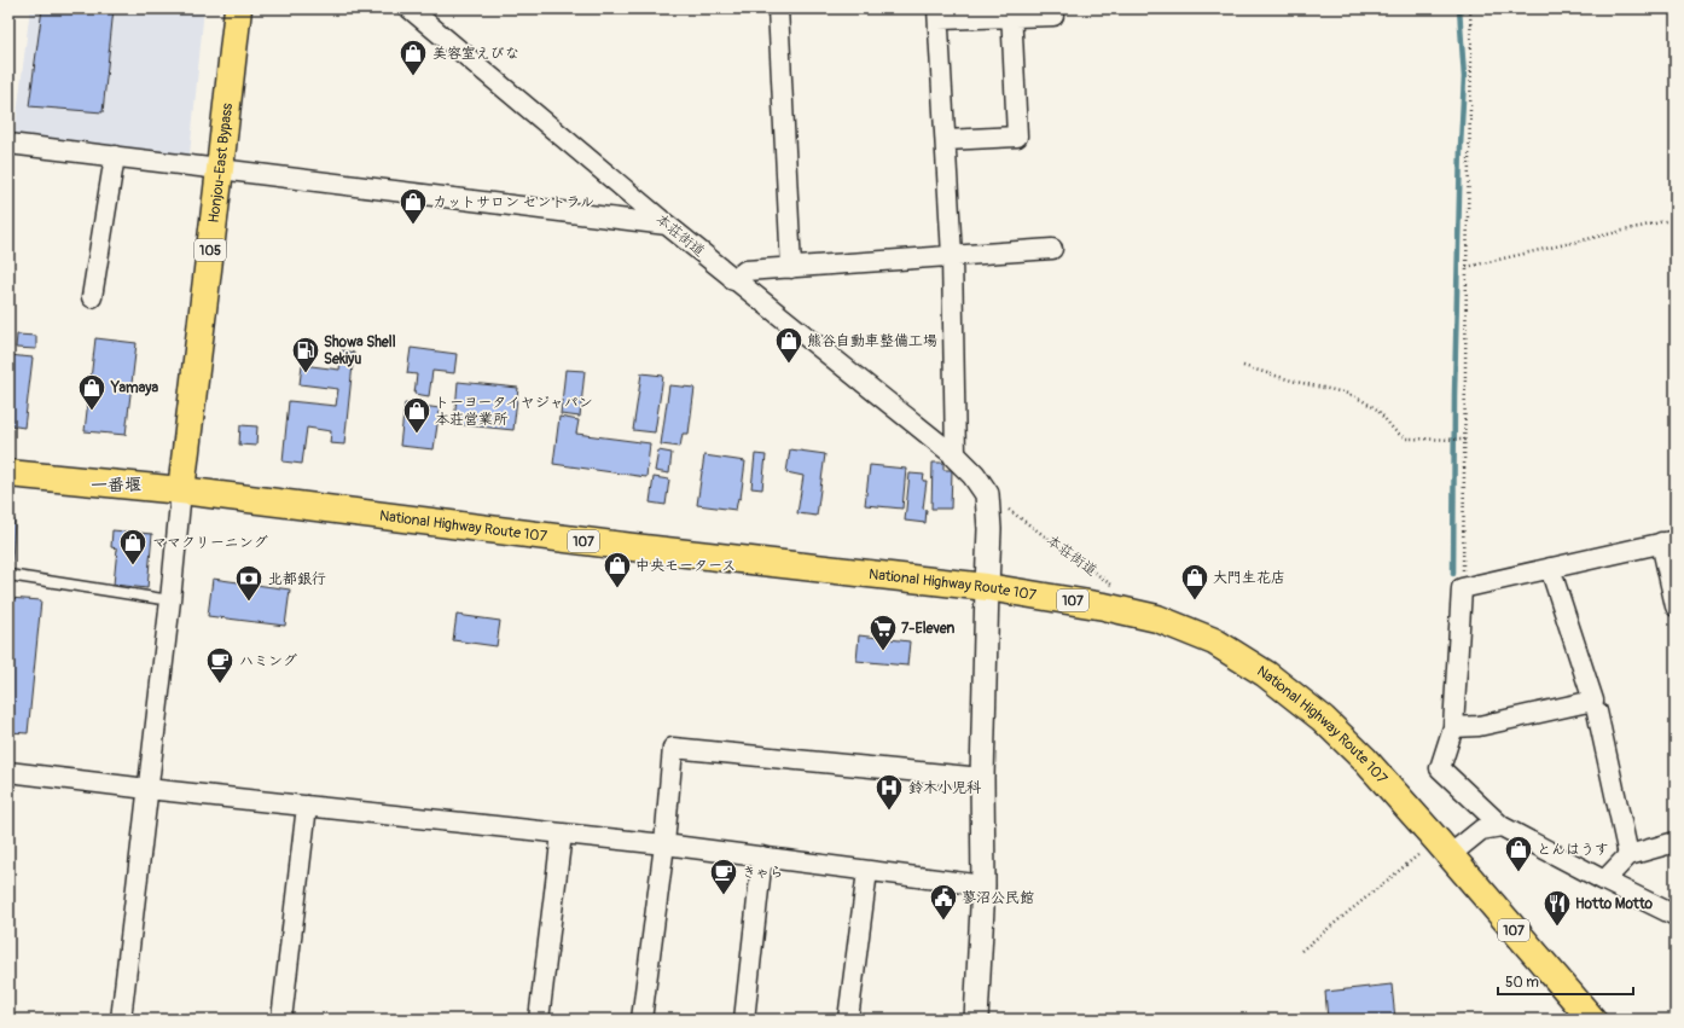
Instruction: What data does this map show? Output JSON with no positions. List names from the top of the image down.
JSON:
{
  "streets": {
    "highway": [
      "Honjou-East Bypass",
      "105",
      "National Highway Route 107",
      "107"
    ],
    "street": ["本荘街道"]
  },
  "crossings": [
    ["Honjou-East Bypass", "National Highway Route 107"]
  ],
  "districts": ["一番堰"],
  "places": {
    "shop": [
      "美容室えびな",
      "カットサロン セントラル",
      "熊谷自動車整備工場",
      "Yamaya",
      "トーヨータイヤジャパン 本荘営業所",
      "ママクリーニング",
      "中央モータース",
      "大門生花店",
      "とんはうす"
    ],
    "fuel station": ["Showa Shell Sekiyu"],
    "bank": ["北都銀行"],
    "supermarket": ["7-Eleven"],
    "cafe": ["ハミング", "きゃら"],
    "hospital": ["鈴木小児科"],
    "public building": ["蓼沼公民館"],
    "restaurant": ["Hotto Motto"]
  },
  "scale_bar": "50 m"
}
